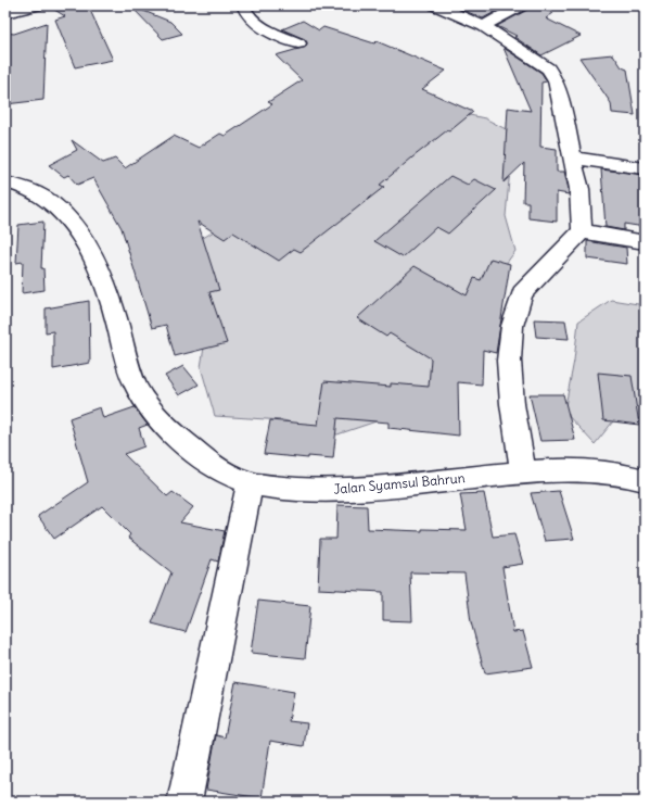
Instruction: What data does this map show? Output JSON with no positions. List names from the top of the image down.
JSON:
{
  "streets": {
    "street": ["Jalan Syamsul Bahrun"]
  }
}
